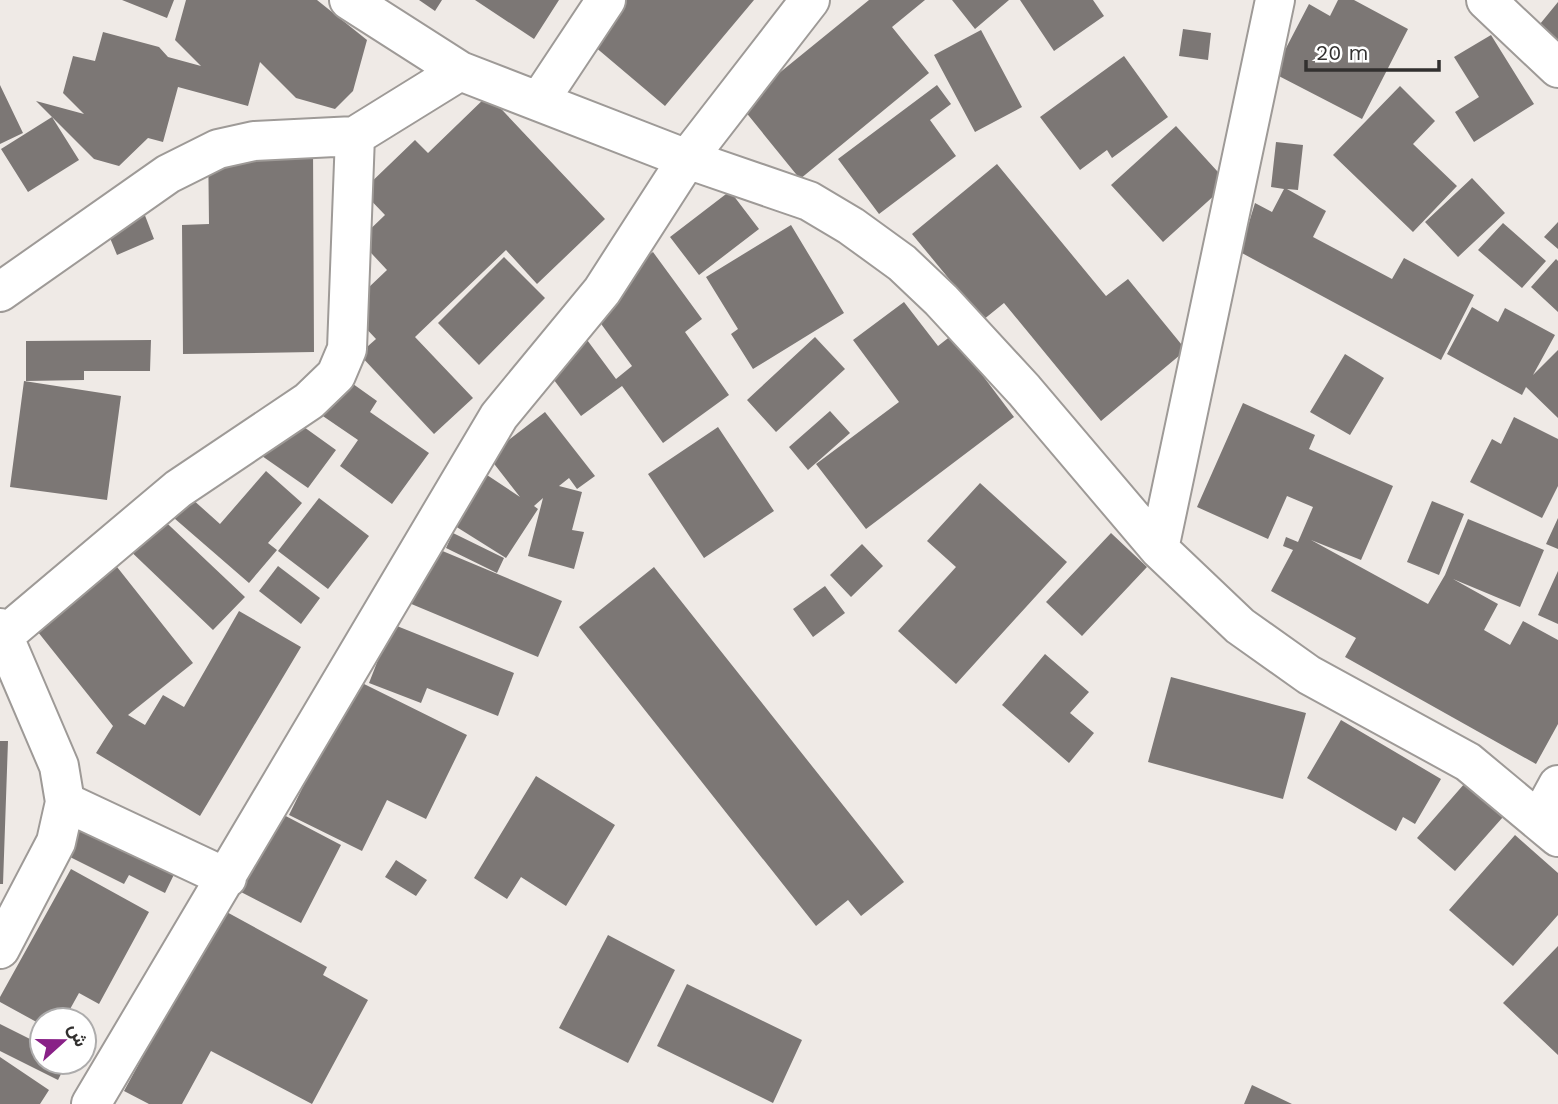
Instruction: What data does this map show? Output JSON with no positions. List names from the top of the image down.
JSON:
{
  "scale_bar": "20 m",
  "north": "right"
}
